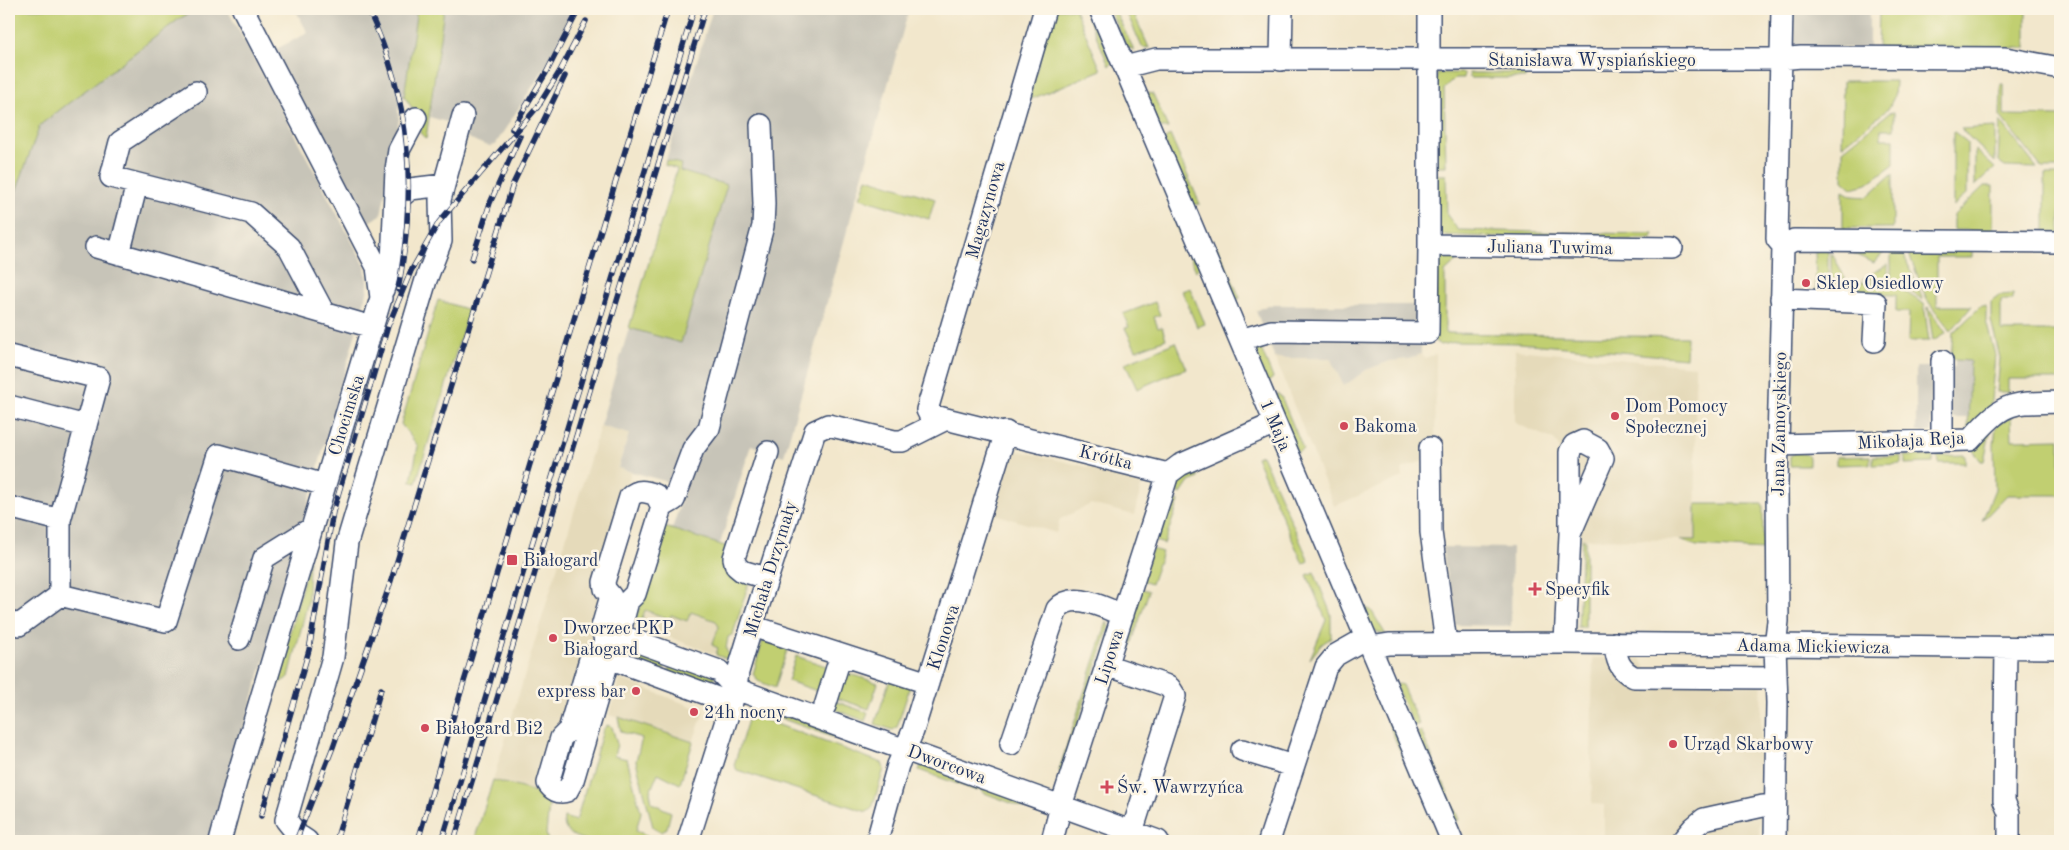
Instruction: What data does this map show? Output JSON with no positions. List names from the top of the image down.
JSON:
{
  "streets": {
    "street": [
      "Stanisława Wyspiańskiego",
      "Magazynowa",
      "Juliana Tuwima",
      "Chocimska",
      "Jana Zamoyskiego",
      "1 Maja",
      "Mikołaja Reja",
      "Krótka",
      "Michała Drzymały",
      "Klonowa",
      "Adama Mickiewicza",
      "Lipowa",
      "Dworcowa"
    ]
  },
  "crossings": [
    ["Stanisława Wyspiańskiego", "Jana Zamoyskiego"],
    ["Stanisława Wyspiańskiego", "1 Maja"],
    ["Magazynowa", "Krótka"],
    ["Magazynowa", "Michała Drzymały"],
    ["Jana Zamoyskiego", "Mikołaja Reja"],
    ["Jana Zamoyskiego", "Adama Mickiewicza"],
    ["1 Maja", "Adama Mickiewicza"],
    ["Krótka", "Michała Drzymały"],
    ["Krótka", "Klonowa"],
    ["Krótka", "Lipowa"],
    ["Michała Drzymały", "Dworcowa"],
    ["Klonowa", "Dworcowa"],
    ["Lipowa", "Dworcowa"]
  ],
  "places": {
    "other": [
      "Sklep Osiedlowy",
      "Dom Pomocy Społecznej",
      "Bakoma",
      "Dworzec PKP Białogard",
      "express bar",
      "24h nocny",
      "Białogard Bi2",
      "Urząd Skarbowy"
    ],
    "transit": ["Białogard"],
    "health": ["Specyfik", "Św. Wawrzyńca"]
  }
}
